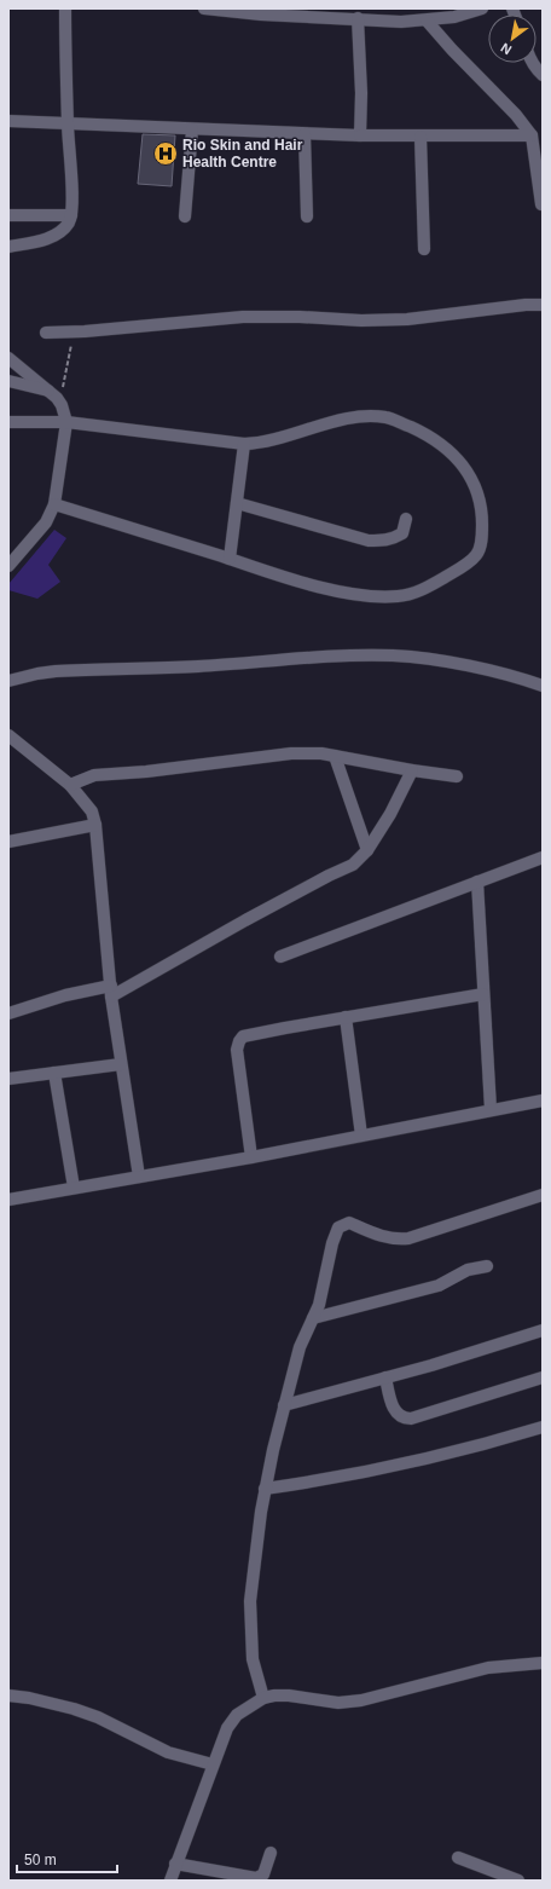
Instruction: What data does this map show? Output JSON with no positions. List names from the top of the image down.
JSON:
{
  "places": {
    "hospital": ["Rio Skin and Hair Health Centre"]
  },
  "scale_bar": "50 m",
  "north": "bottom left"
}
